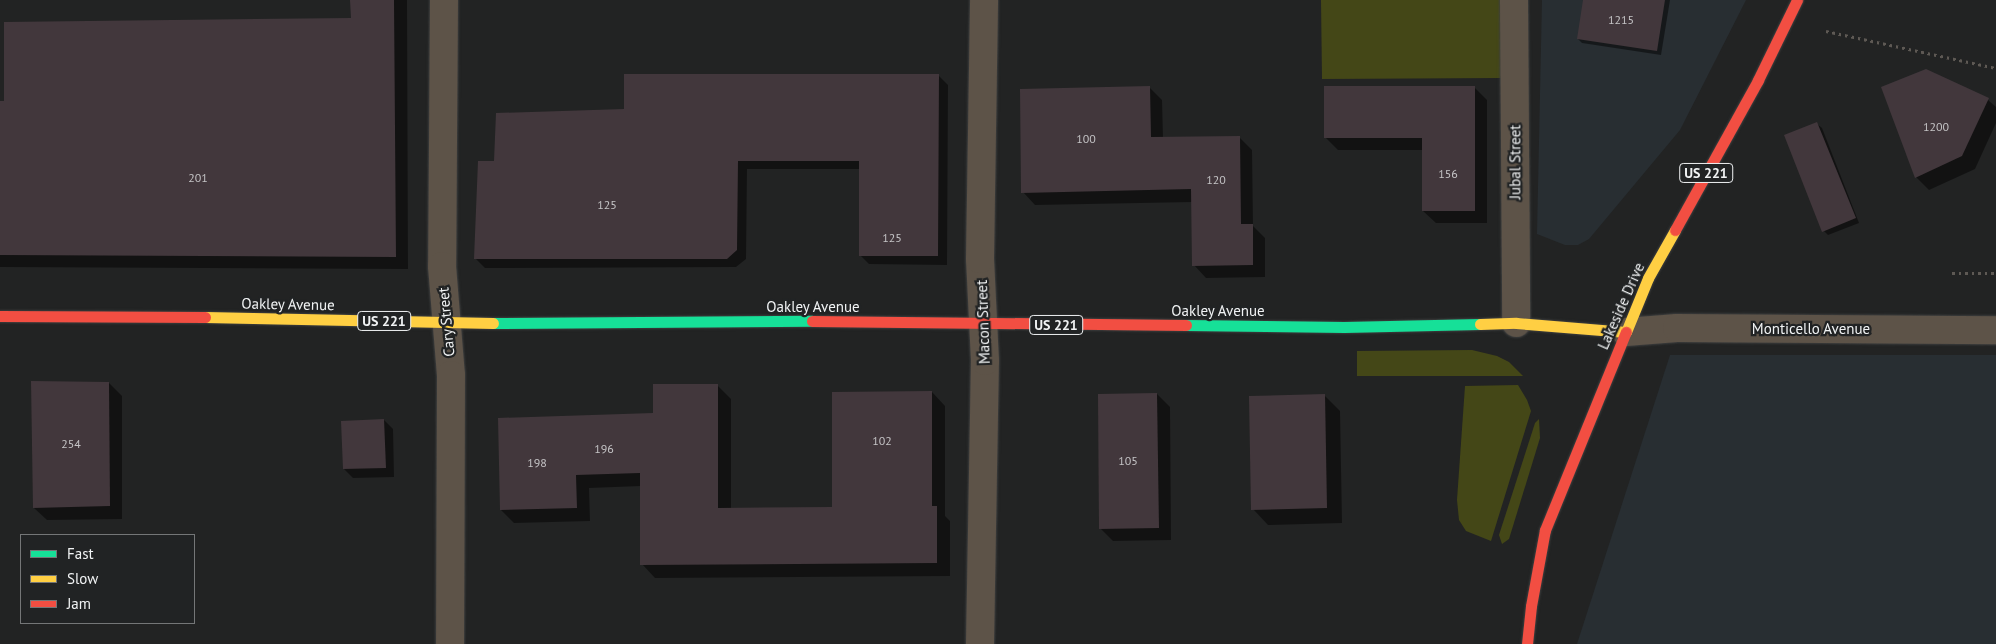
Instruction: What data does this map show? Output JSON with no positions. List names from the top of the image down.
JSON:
{
  "streets": {
    "main road": ["US 221", "Oakley Avenue", "Lakeside Drive"],
    "street": [
      "Jubal Street",
      "Cary Street",
      "Macon Street",
      "Monticello Avenue"
    ]
  },
  "crossings": [
    ["Jubal Street", "Oakley Avenue"],
    ["Oakley Avenue", "Lakeside Drive"],
    ["Oakley Avenue", "Cary Street"],
    ["Oakley Avenue", "Macon Street"],
    ["Oakley Avenue", "Monticello Avenue"],
    ["Lakeside Drive", "Monticello Avenue"]
  ],
  "house_numbers": [
    "1215",
    "1200",
    "100",
    "156",
    "201",
    "120",
    "125",
    "125",
    "102",
    "254",
    "196",
    "105",
    "198"
  ],
  "legend": ["Fast", "Slow", "Jam"]
}
